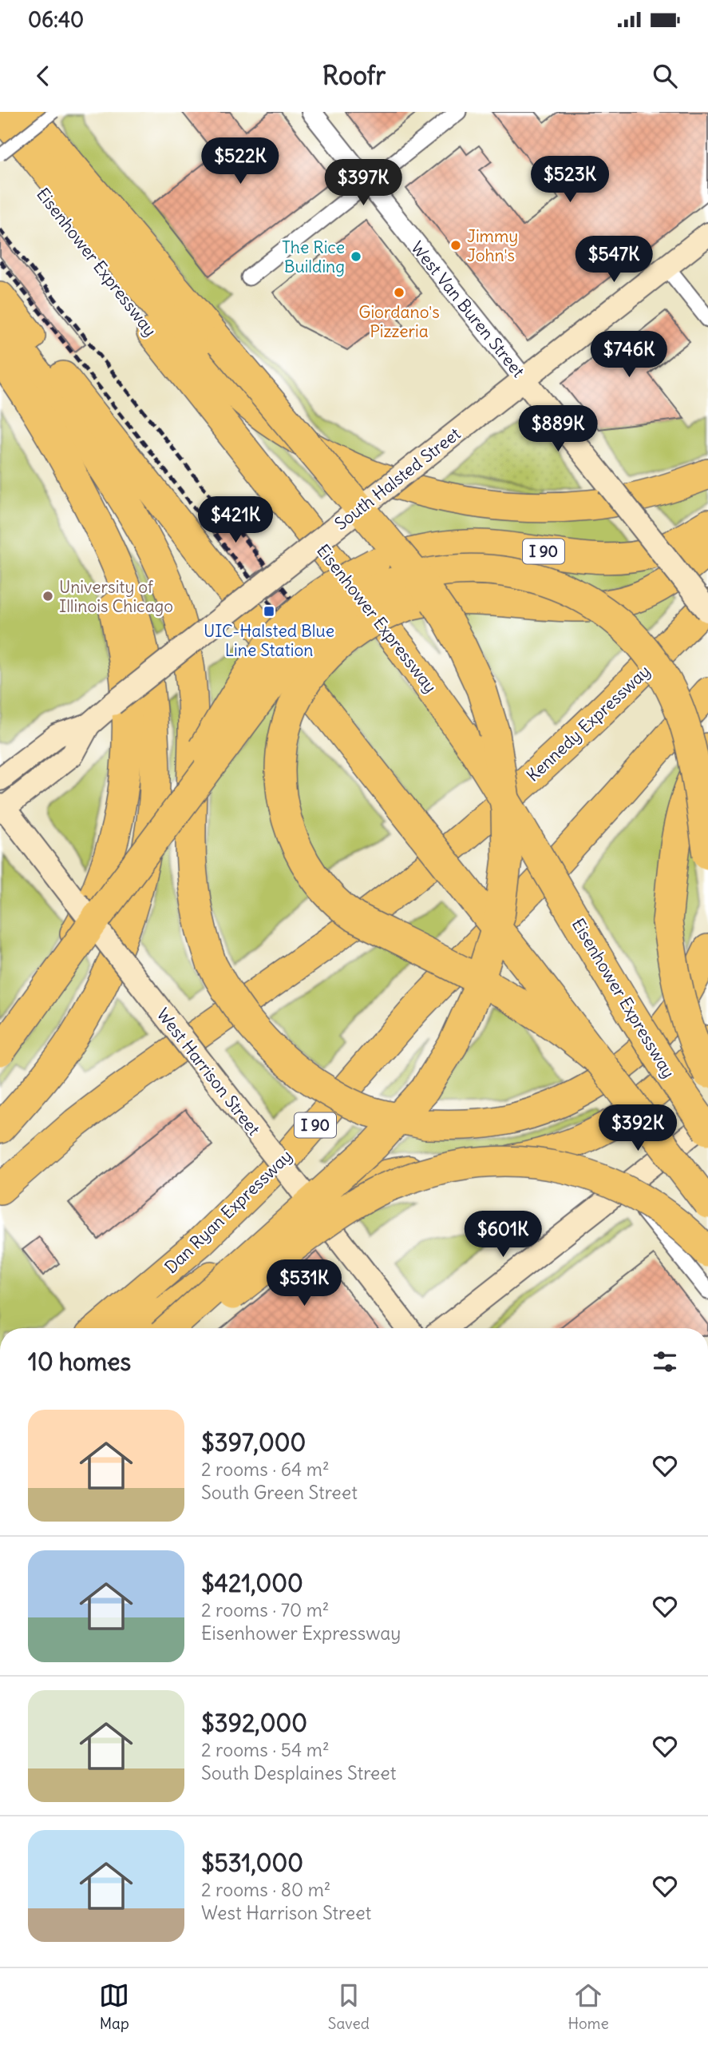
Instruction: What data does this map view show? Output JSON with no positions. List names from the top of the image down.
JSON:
{
  "streets": {
    "highway": [
      "Eisenhower Expressway",
      "I 90",
      "Kennedy Expressway",
      "Dan Ryan Expressway"
    ],
    "main road": ["West Van Buren Street", "South Halsted Street", "West Harrison Street"]
  },
  "crossings": [
    ["West Van Buren Street", "South Halsted Street"],
    ["South Halsted Street", "West Harrison Street"]
  ],
  "places": {
    "other": [
      "Jimmy John's",
      "The Rice Building",
      "Giordano's Pizzeria",
      "University of Illinois Chicago"
    ],
    "transit": ["UIC-Halsted Blue Line Station"]
  },
  "page": {
    "status": "06:40",
    "header": "Roofr",
    "price": [
      "$522K",
      "$523K",
      "$397K",
      "$547K",
      "$746K",
      "$889K",
      "$421K",
      "$392K",
      "$601K",
      "$531K"
    ],
    "heading": "10 homes",
    "list": [
      {
        "name": "$397,000",
        "note": "2 rooms · 64 m² · South Green Street"
      },
      {
        "name": "$421,000",
        "note": "2 rooms · 70 m² · Eisenhower Expressway"
      },
      {
        "name": "$392,000",
        "note": "2 rooms · 54 m² · South Desplaines Street"
      },
      {
        "name": "$531,000",
        "note": "2 rooms · 80 m² · West Harrison Street"
      }
    ],
    "tabs": ["Map", "Saved", "Home"]
  }
}
